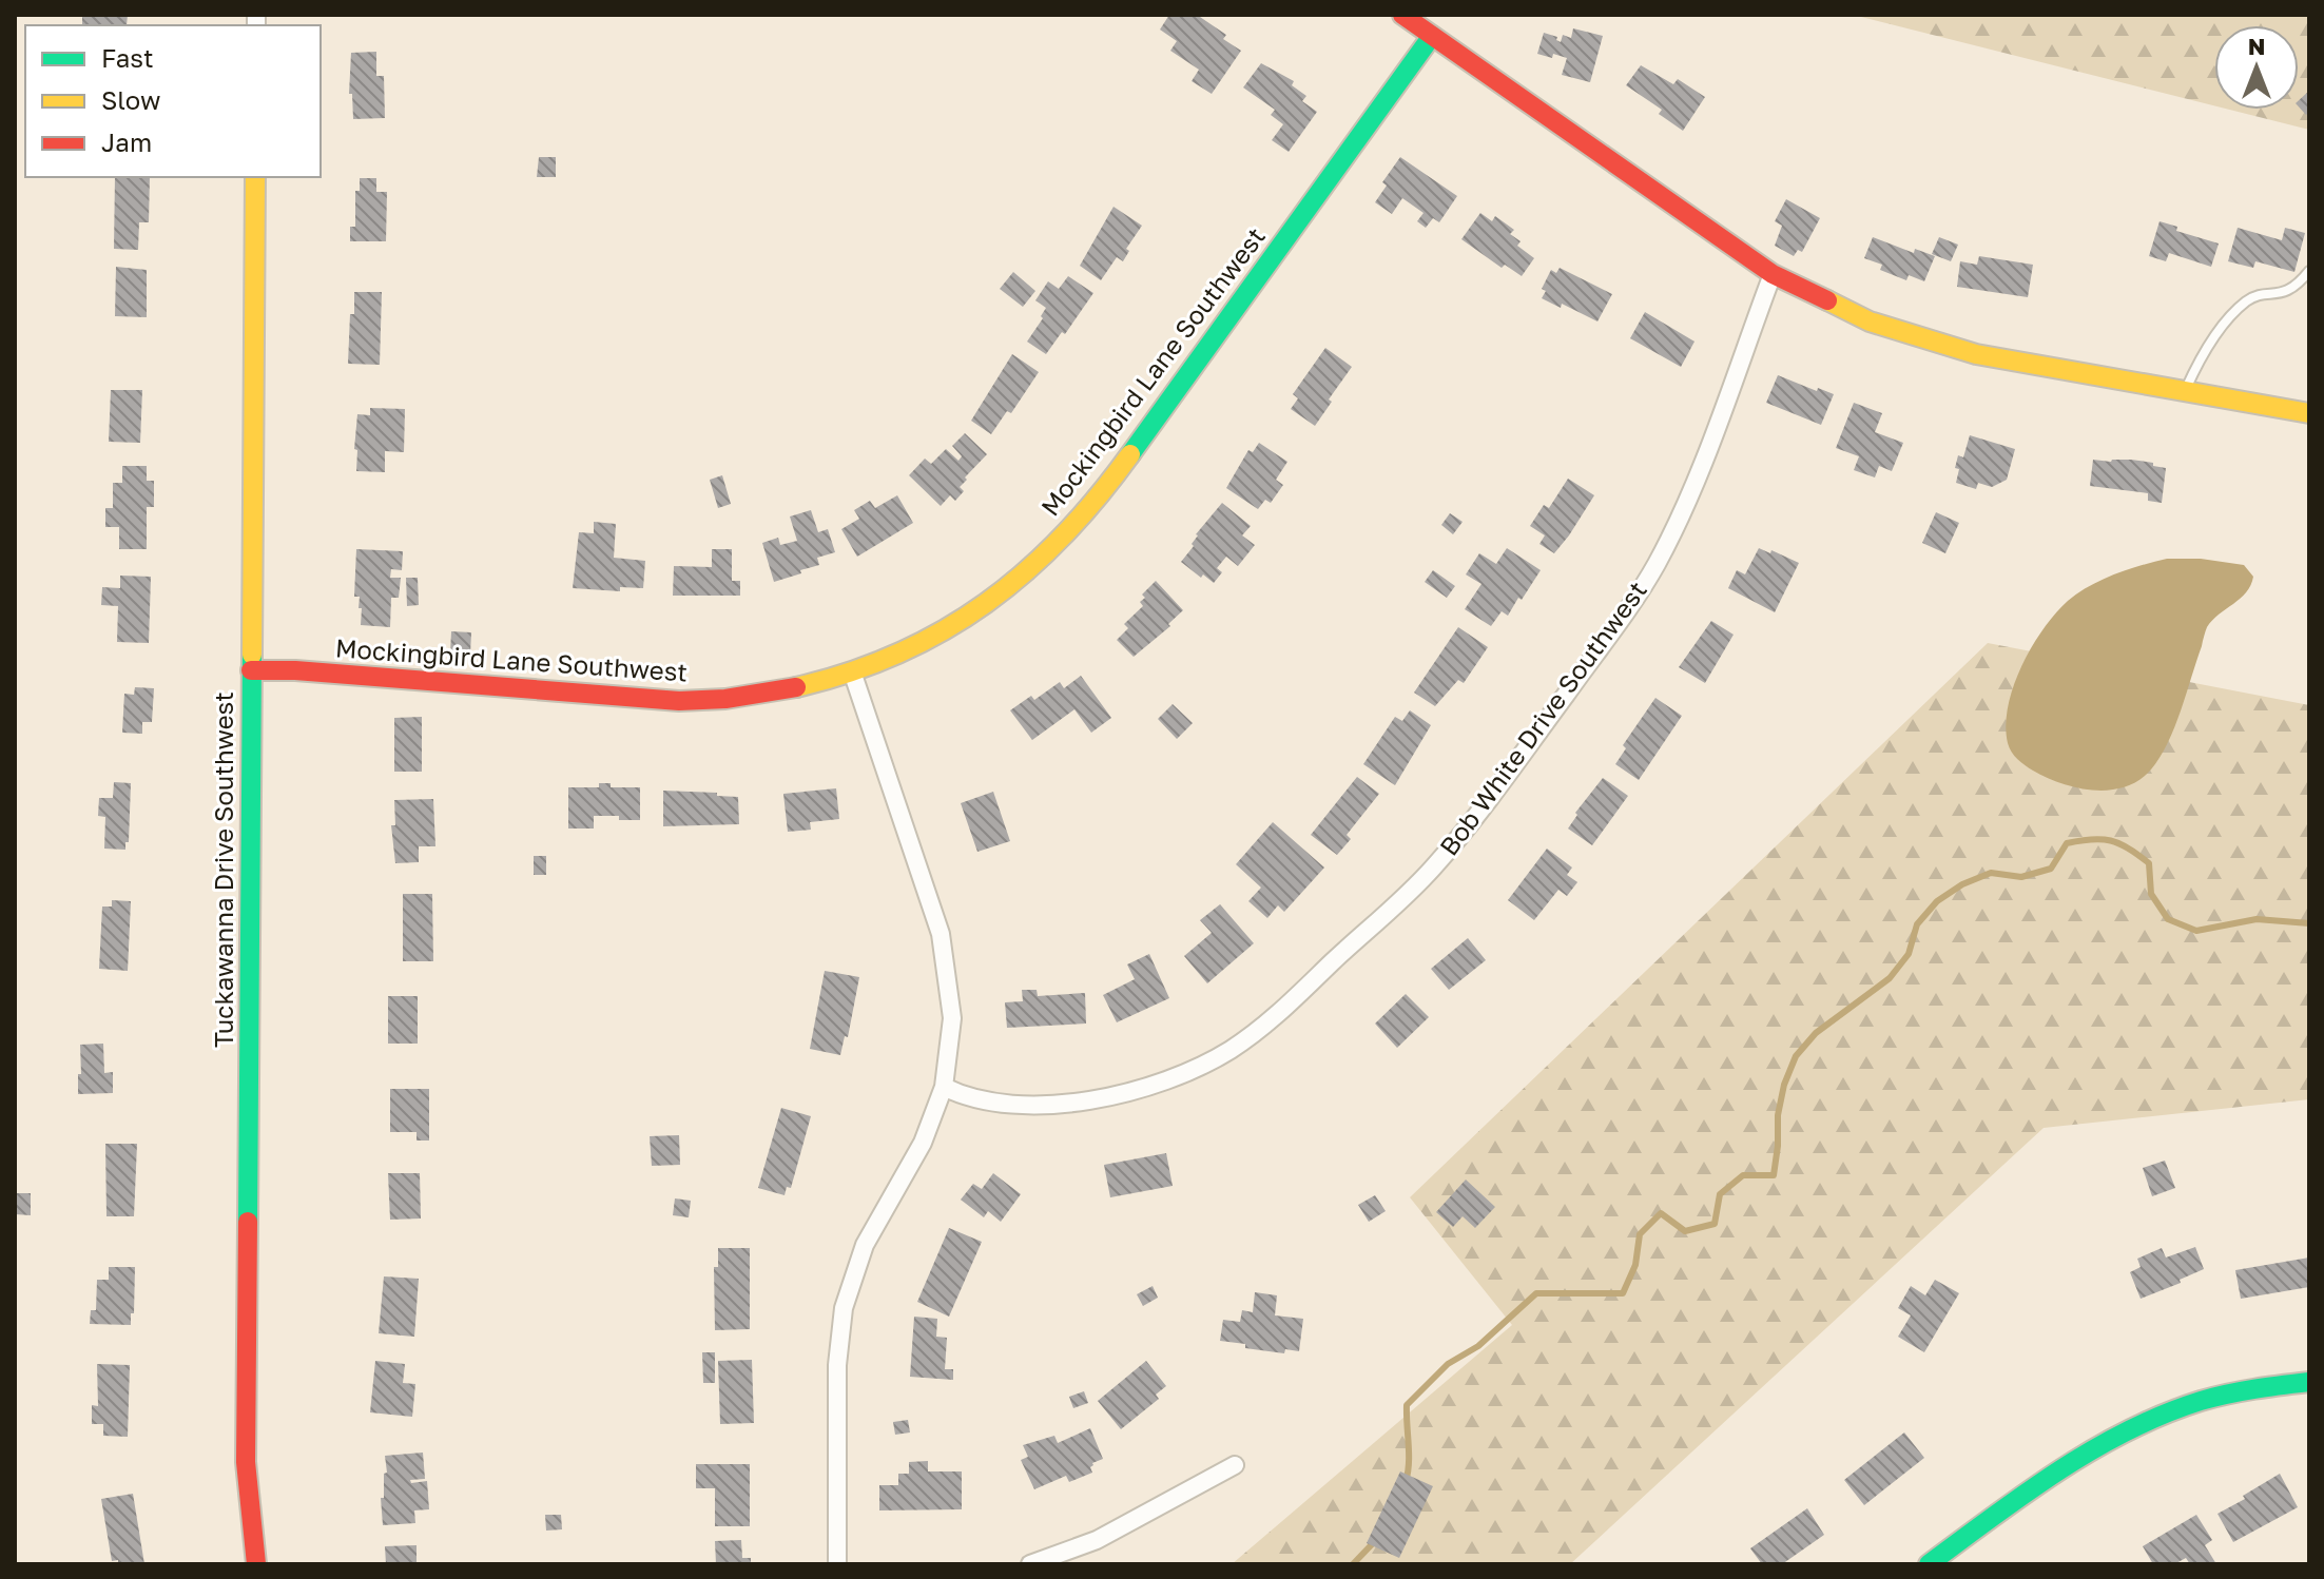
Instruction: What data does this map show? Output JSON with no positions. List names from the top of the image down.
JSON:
{
  "streets": {
    "street": ["Mockingbird Lane Southwest", "Bob White Drive Southwest", "Tuckawanna Drive Southwest"]
  },
  "crossings": [
    ["Mockingbird Lane Southwest", "Tuckawanna Drive Southwest"]
  ],
  "legend": ["Fast", "Slow", "Jam"],
  "north": "top"
}
